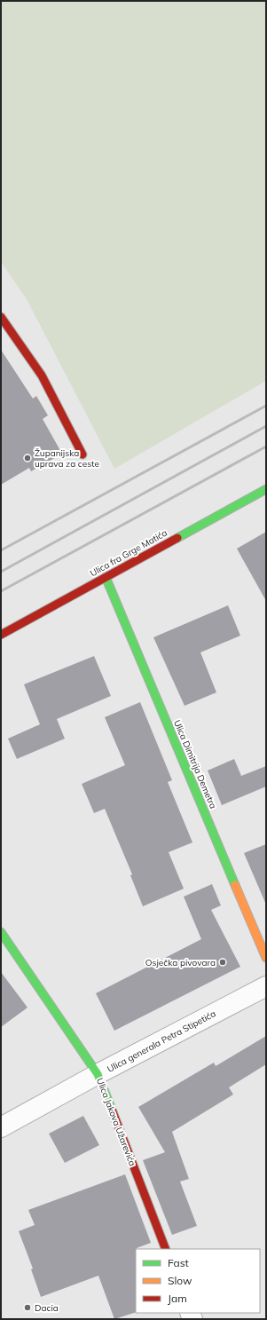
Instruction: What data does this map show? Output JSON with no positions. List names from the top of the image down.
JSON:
{
  "streets": {
    "street": [
      "Ulica fra Grge Matića",
      "Ulica Dimitrija Demetra",
      "Ulica generala Petra Stipetića",
      "Ulica Jakova Užarevića"
    ]
  },
  "crossings": [
    ["Ulica fra Grge Matića", "Ulica Dimitrija Demetra"],
    ["Ulica generala Petra Stipetića", "Ulica Jakova Užarevića"]
  ],
  "places": ["Županijska uprava za ceste", "Osječka pivovara", "Dacia"],
  "legend": ["Fast", "Slow", "Jam"]
}
